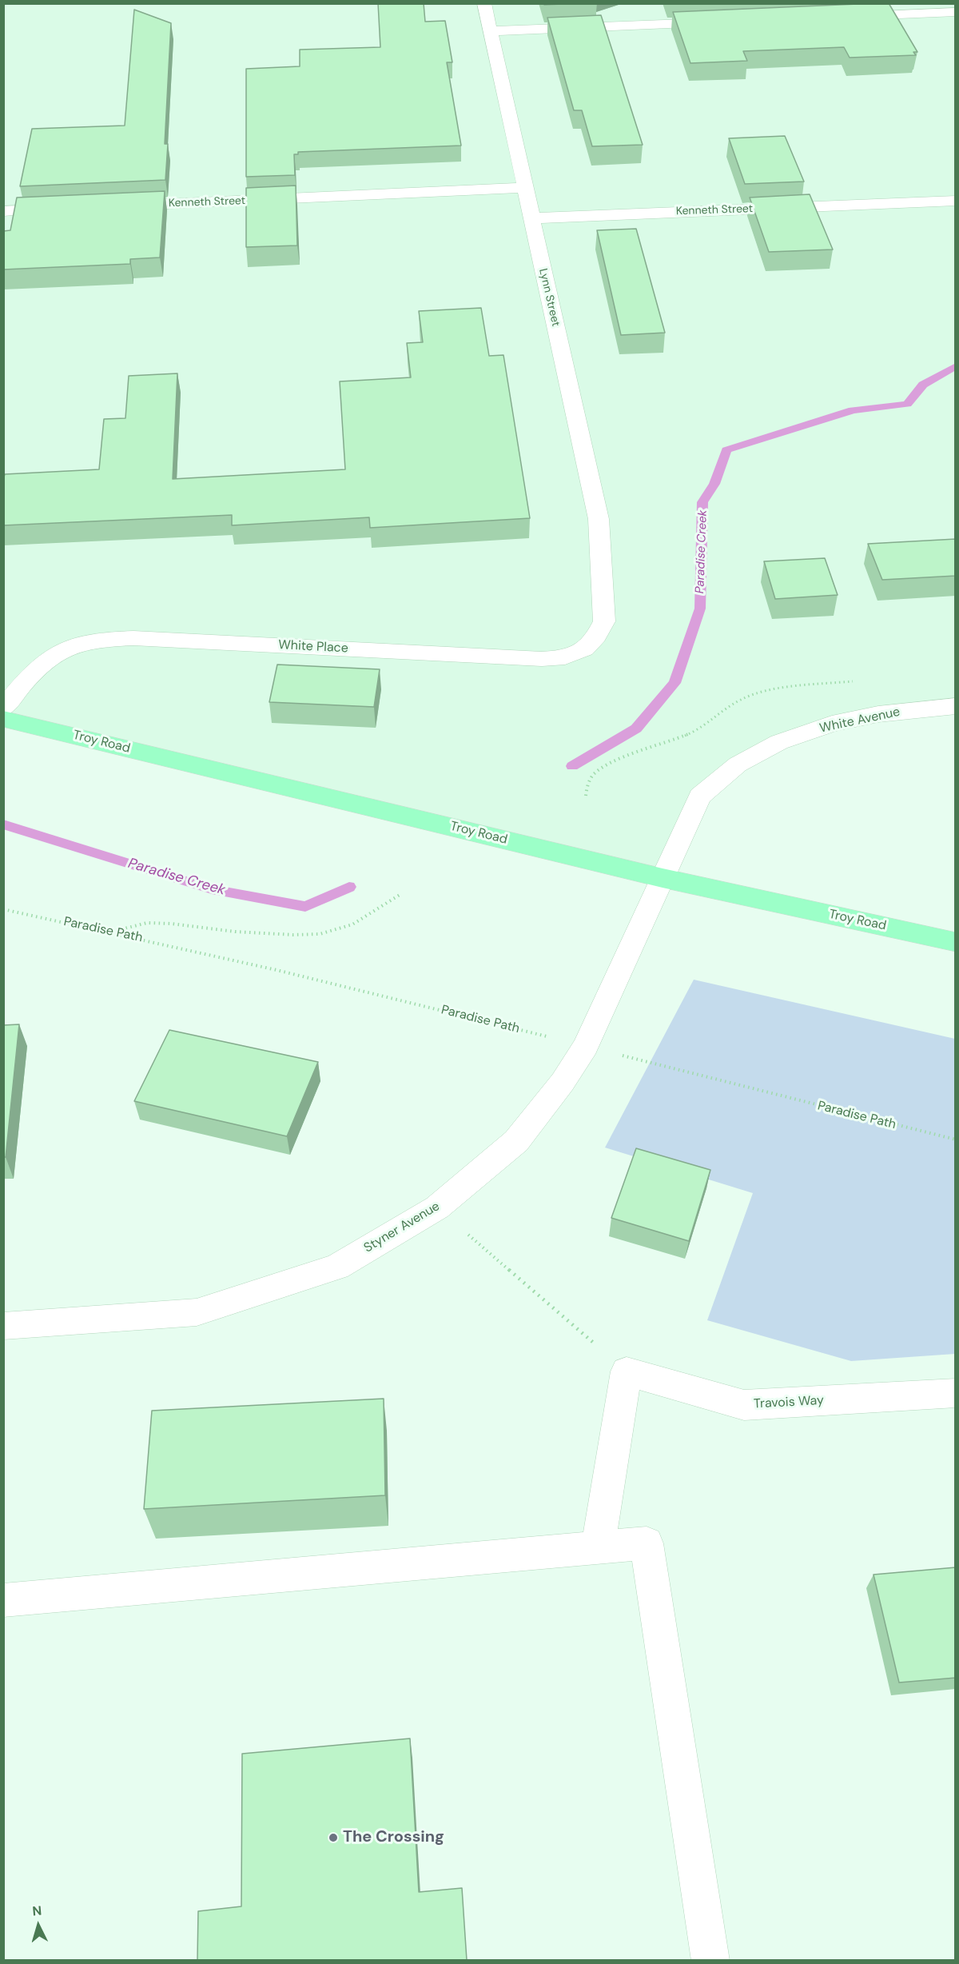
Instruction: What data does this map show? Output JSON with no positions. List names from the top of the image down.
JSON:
{
  "streets": {
    "main road": ["Troy Road"],
    "street": [
      "Kenneth Street",
      "Lynn Street",
      "White Place",
      "White Avenue",
      "Styner Avenue",
      "Travois Way"
    ],
    "path": ["Paradise Path"]
  },
  "crossings": [
    ["Kenneth Street", "Lynn Street"],
    ["Lynn Street", "White Place"],
    ["White Avenue", "Troy Road"],
    ["White Avenue", "Styner Avenue"],
    ["Troy Road", "Styner Avenue"],
    ["Paradise Path", "Styner Avenue"]
  ],
  "water": ["Paradise Creek"],
  "places": ["The Crossing"],
  "north": "top"
}
